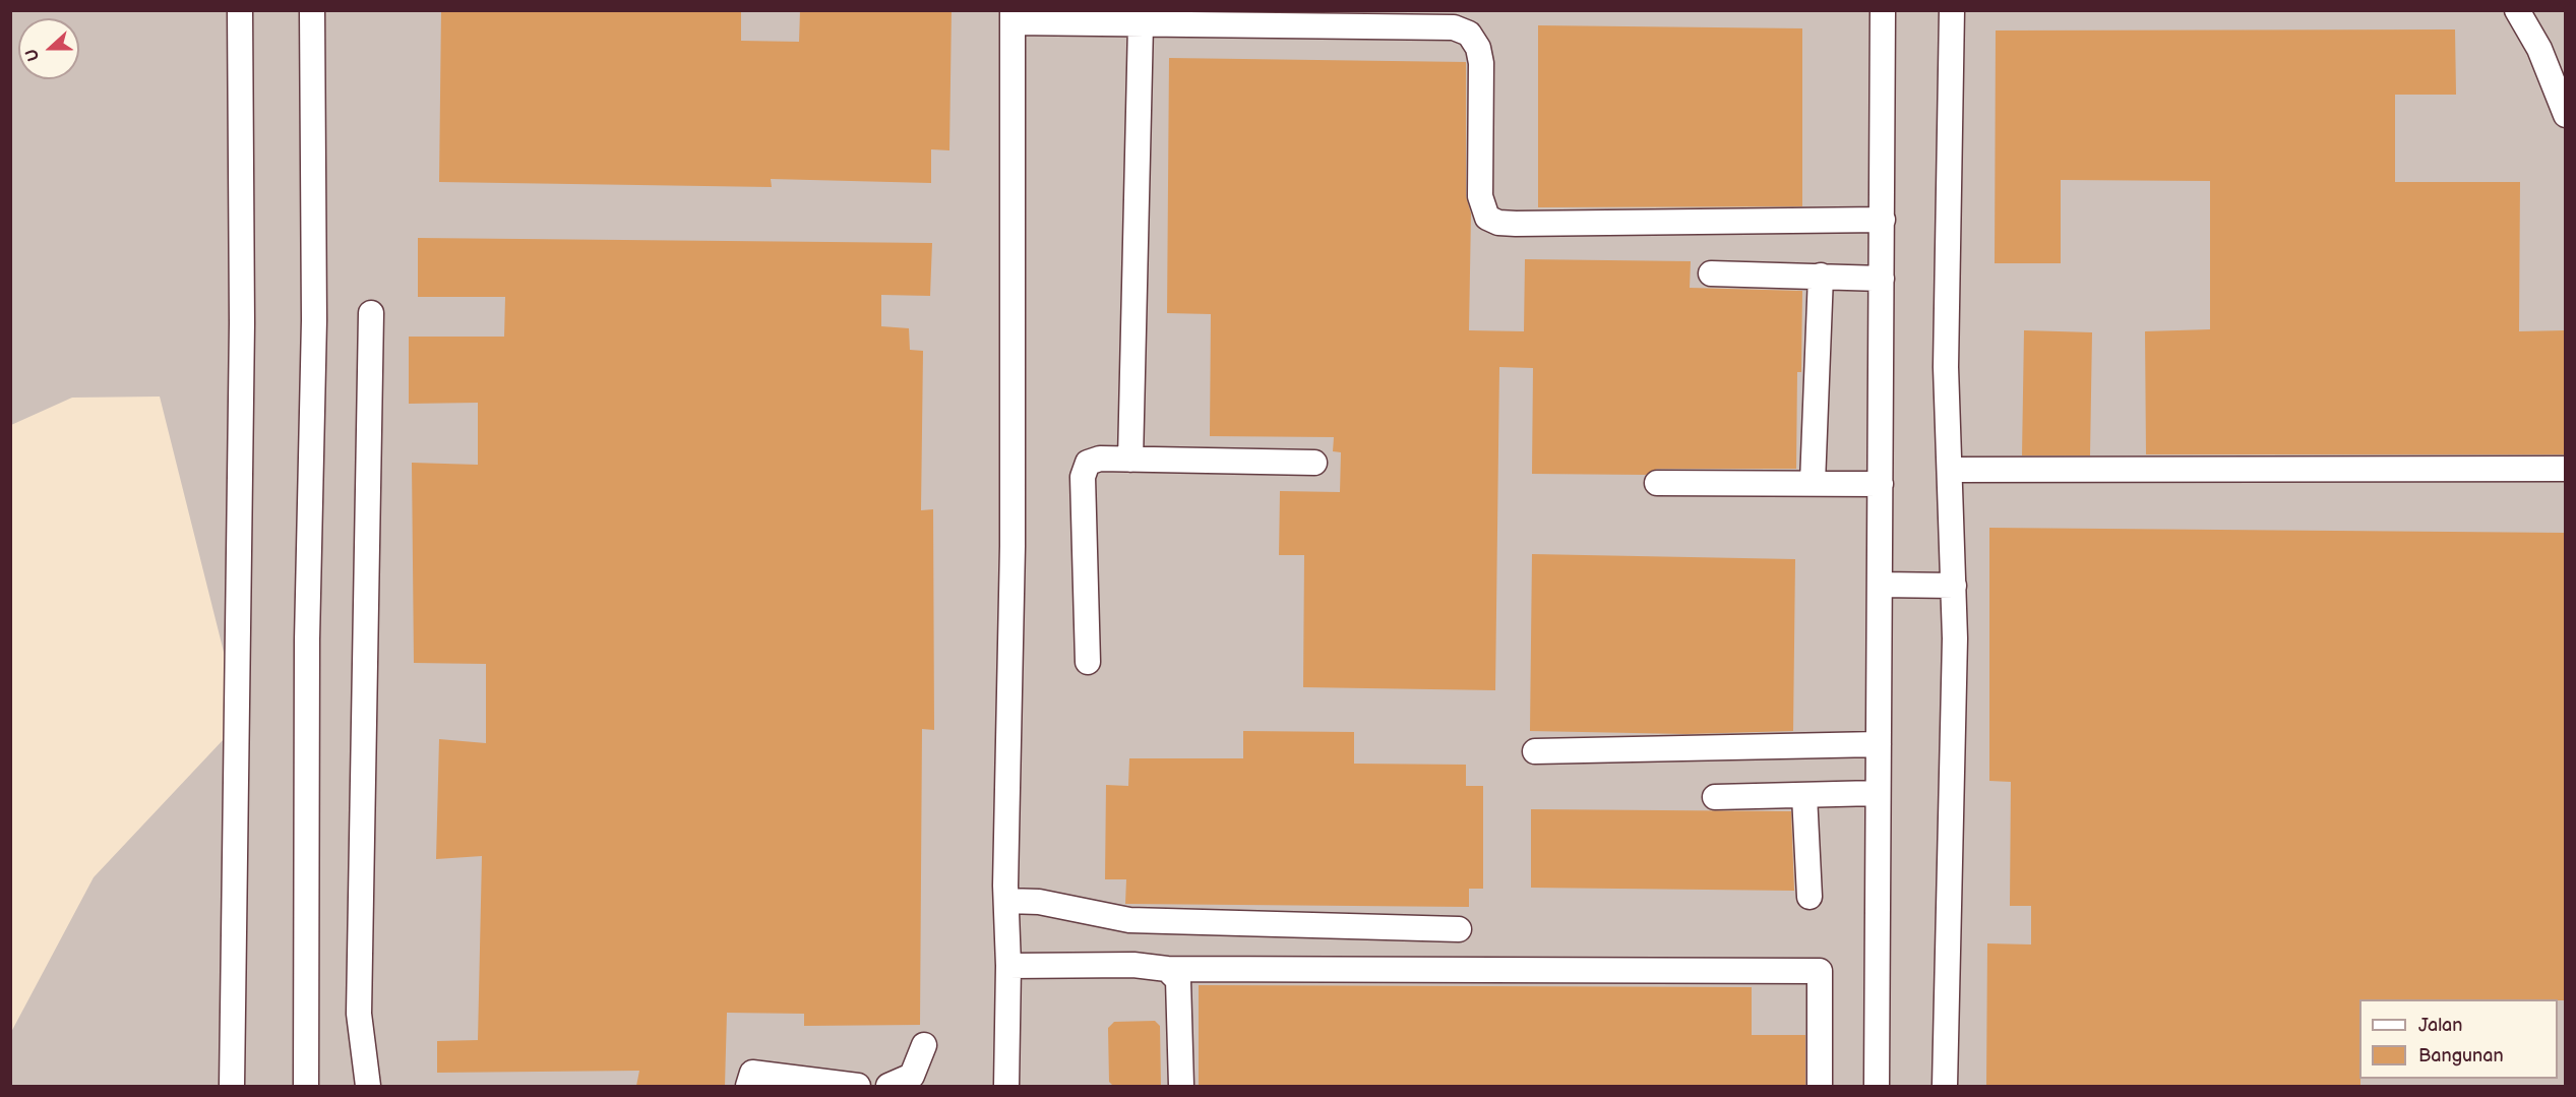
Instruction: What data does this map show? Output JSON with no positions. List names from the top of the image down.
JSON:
{
  "legend": ["Jalan", "Bangunan"],
  "north": "left"
}
